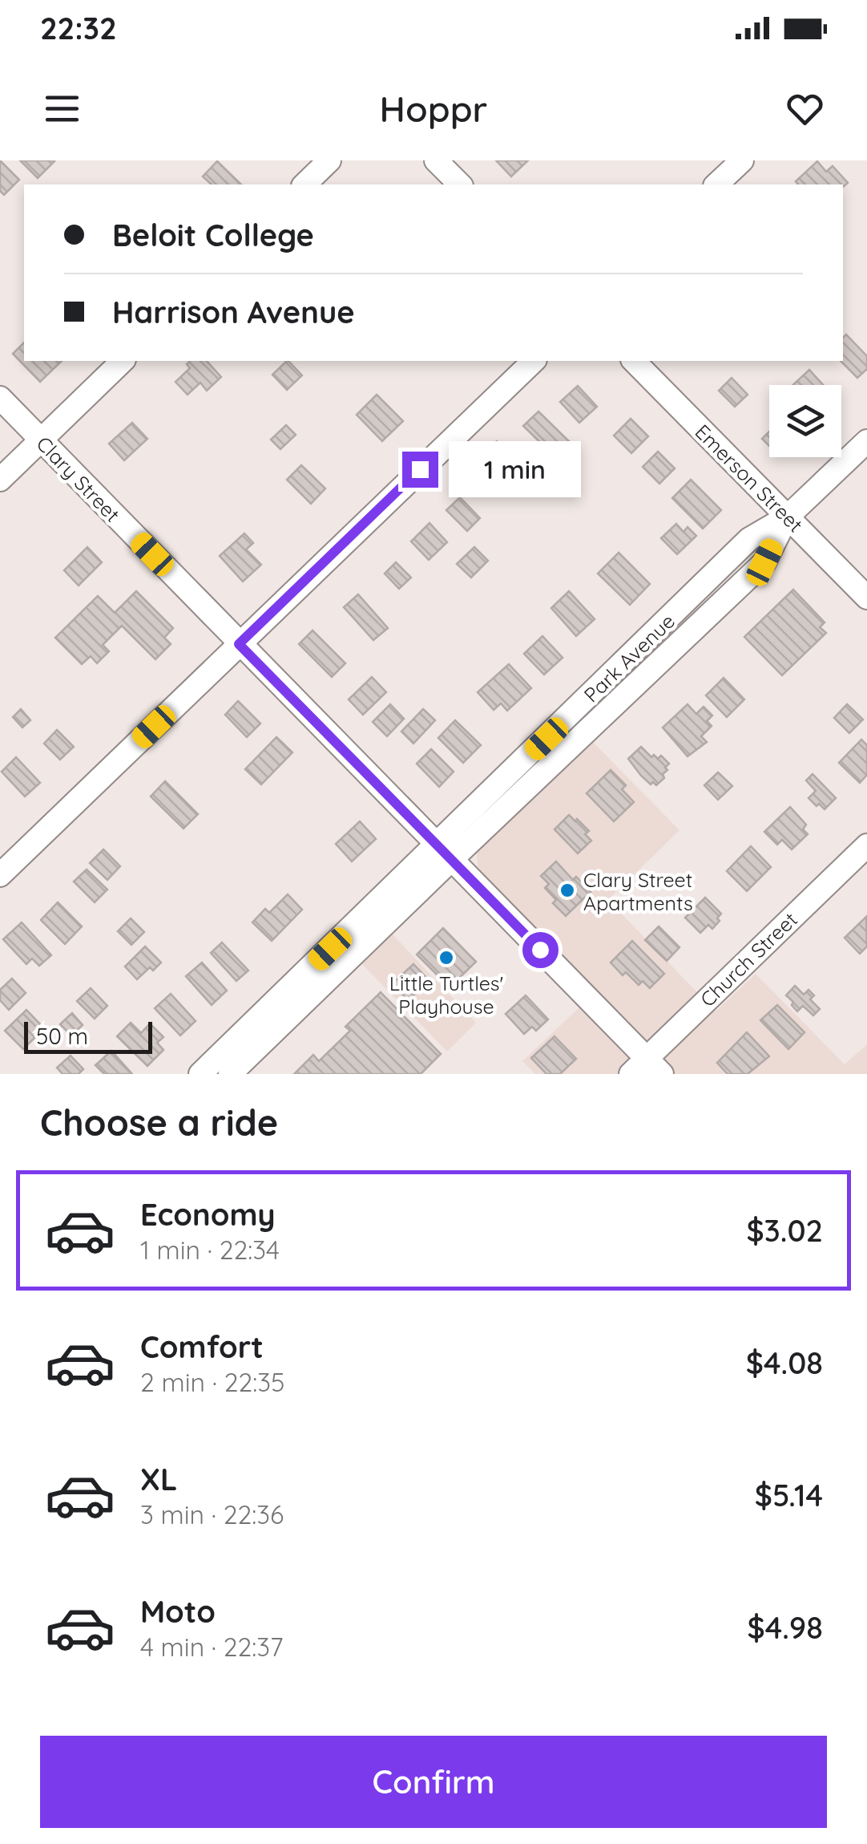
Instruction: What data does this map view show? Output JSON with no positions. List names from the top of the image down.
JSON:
{
  "streets": {
    "street": [
      "Emerson Street",
      "Clary Street",
      "Park Avenue",
      "Church Street"
    ]
  },
  "crossings": [
    ["Emerson Street", "Park Avenue"],
    ["Clary Street", "Park Avenue"],
    ["Clary Street", "Church Street"]
  ],
  "places": ["Clary Street Apartments", "Little Turtles' Playhouse"],
  "scale_bar": "50 m",
  "page": {
    "status": "22:32",
    "header": "Hoppr",
    "banner": ["Beloit College", "Harrison Avenue"],
    "bubble": "1 min",
    "scale": "50 m",
    "heading": "Choose a ride",
    "list": [
      {
        "name": "Economy",
        "note": "1 min · 22:34",
        "value": "$3.02"
      },
      {
        "name": "Comfort",
        "note": "2 min · 22:35",
        "value": "$4.08"
      },
      {
        "name": "XL",
        "note": "3 min · 22:36",
        "value": "$5.14"
      },
      {
        "name": "Moto",
        "note": "4 min · 22:37",
        "value": "$4.98"
      }
    ],
    "buttons": "Confirm"
  }
}
